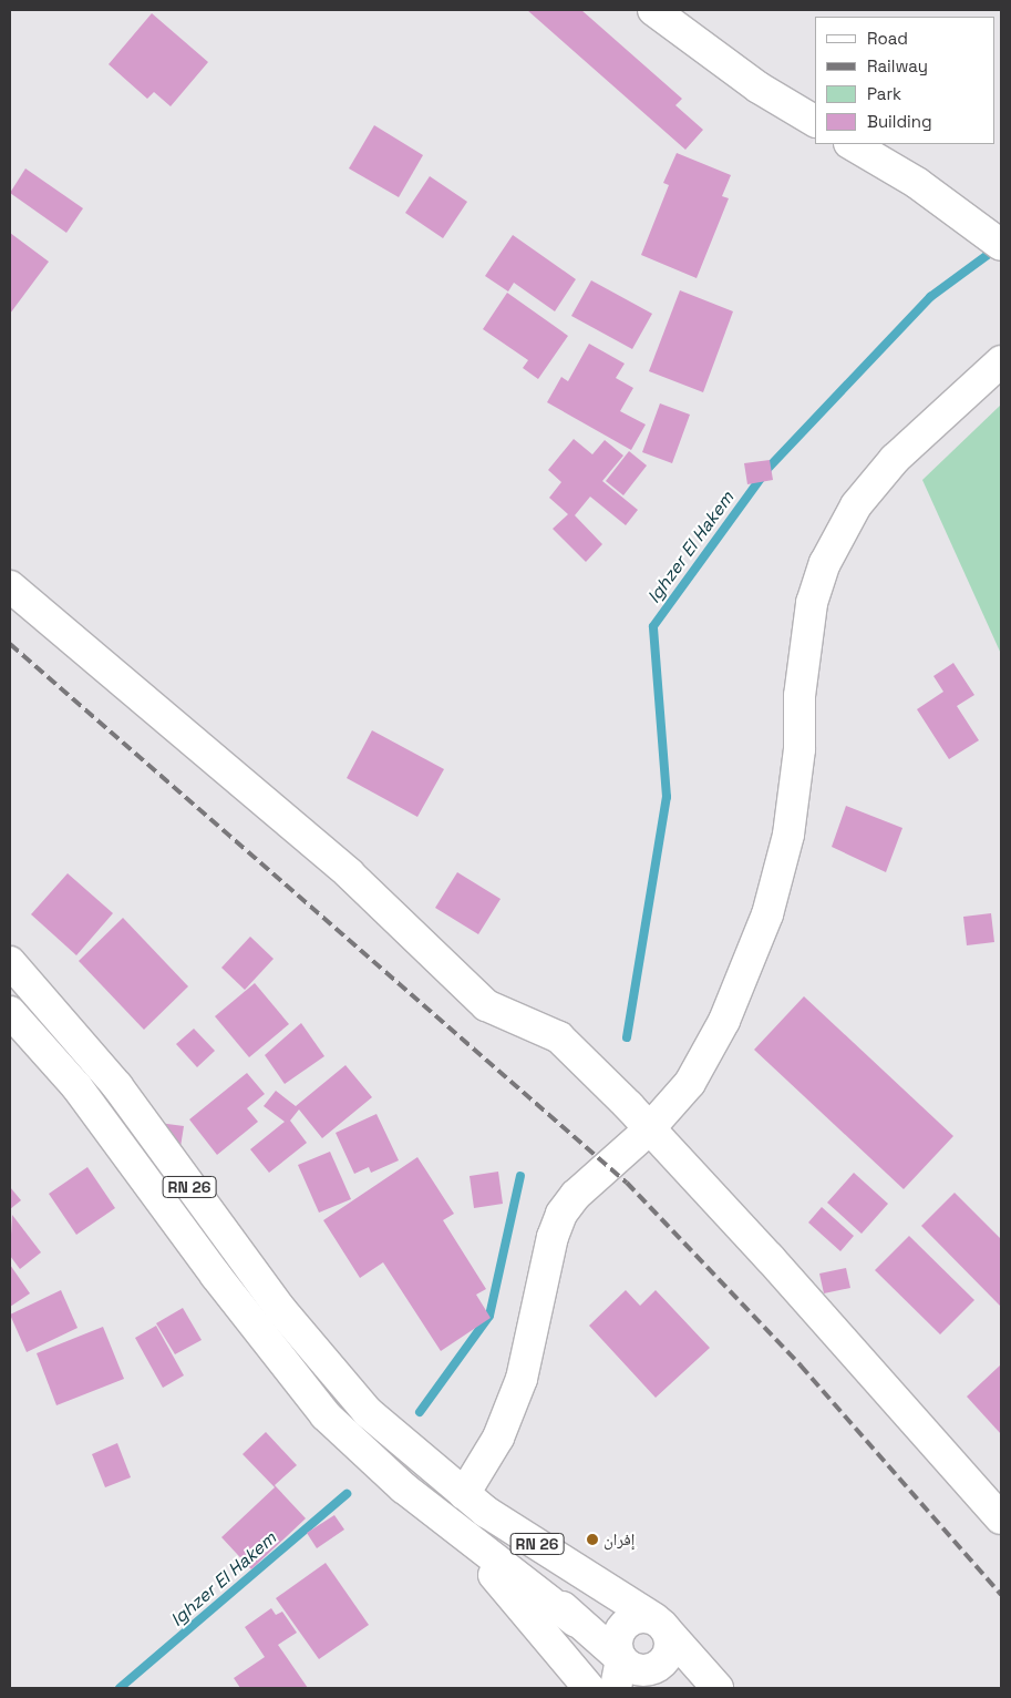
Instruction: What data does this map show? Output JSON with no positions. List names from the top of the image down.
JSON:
{
  "streets": {
    "street": ["RN 26"]
  },
  "water": ["Ighzer El Hakem"],
  "places": ["إفران"],
  "legend": [
    "Road",
    "Railway",
    "Park",
    "Building"
  ]
}
